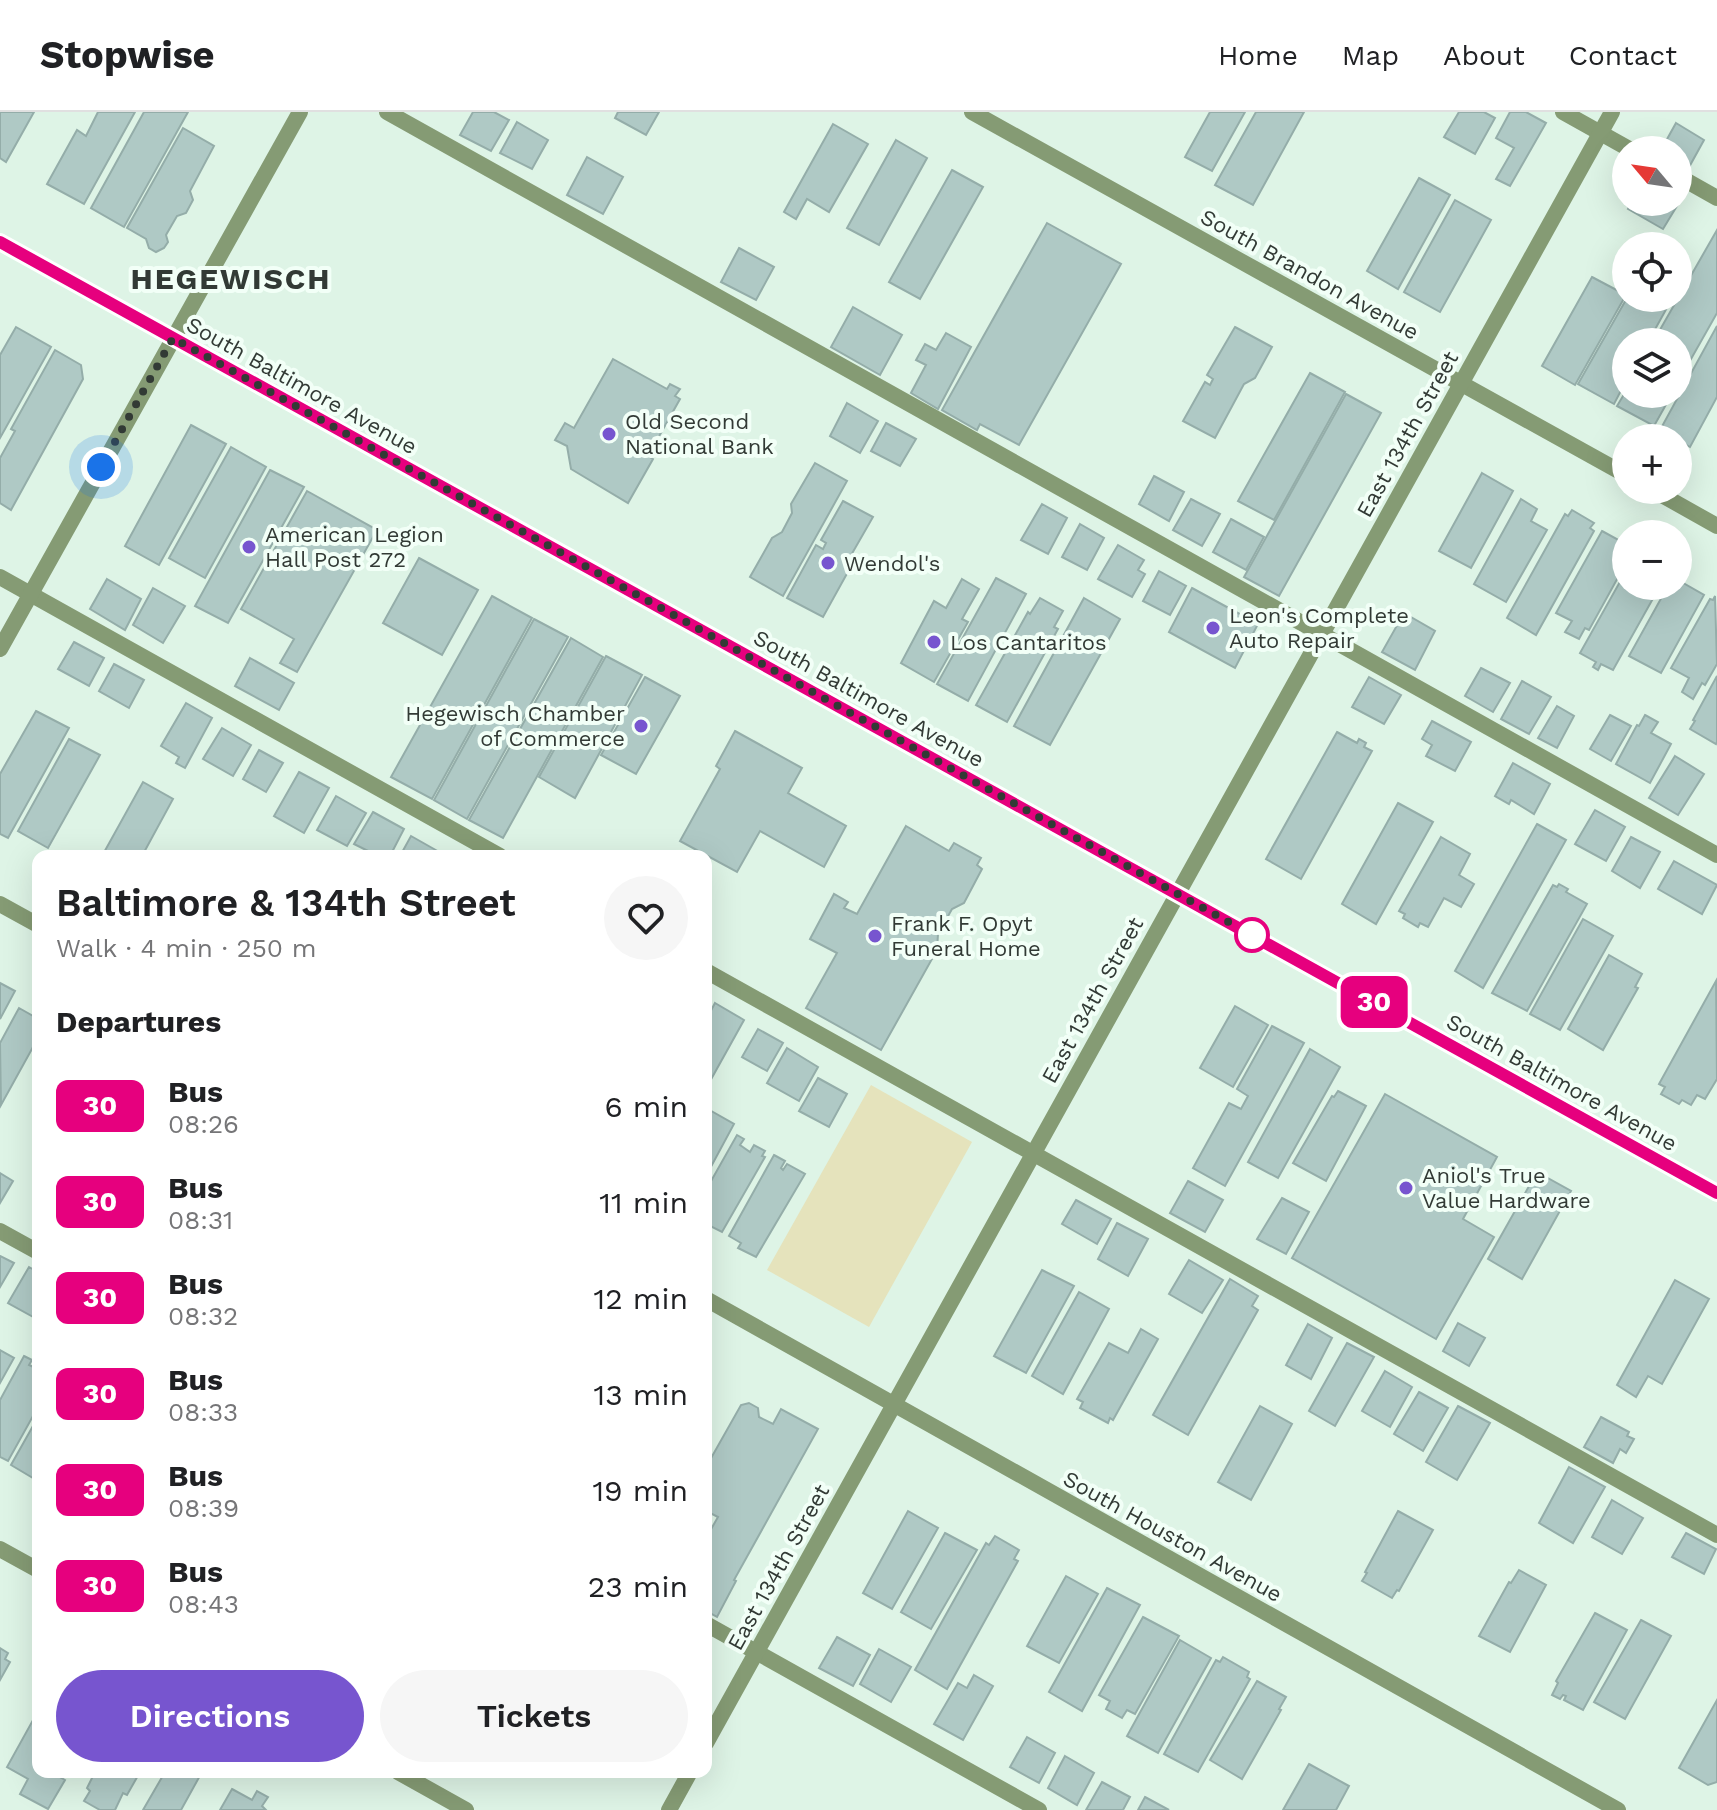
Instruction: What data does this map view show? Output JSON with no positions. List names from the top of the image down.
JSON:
{
  "streets": {
    "street": [
      "South Brandon Avenue",
      "South Baltimore Avenue",
      "East 134th Street",
      "South Houston Avenue"
    ]
  },
  "crossings": [
    ["South Brandon Avenue", "East 134th Street"],
    ["South Baltimore Avenue", "East 134th Street"],
    ["East 134th Street", "South Houston Avenue"]
  ],
  "districts": ["HEGEWISCH"],
  "places": [
    "Old Second National Bank",
    "American Legion Hall Post 272",
    "Wendol's",
    "Leon's Complete Auto Repair",
    "Los Cantaritos",
    "Hegewisch Chamber of Commerce",
    "Frank F. Opyt Funeral Home",
    "Aniol's True Value Hardware"
  ],
  "lines": ["bus line 30"],
  "north": "top left",
  "page": {
    "header": "Stopwise",
    "nav": [
      "Home",
      "Map",
      "About",
      "Contact"
    ],
    "on_map": "30",
    "map_buttons": ["+", "−"],
    "heading": [
      ["Baltimore & 134th Street", "Walk · 4 min · 250 m"],
      "Departures"
    ],
    "list": [
      {
        "mark": "30",
        "name": "Bus",
        "note": "08:26",
        "value": "6 min"
      },
      {
        "mark": "30",
        "name": "Bus",
        "note": "08:31",
        "value": "11 min"
      },
      {
        "mark": "30",
        "name": "Bus",
        "note": "08:32",
        "value": "12 min"
      },
      {
        "mark": "30",
        "name": "Bus",
        "note": "08:33",
        "value": "13 min"
      },
      {
        "mark": "30",
        "name": "Bus",
        "note": "08:39",
        "value": "19 min"
      },
      {
        "mark": "30",
        "name": "Bus",
        "note": "08:43",
        "value": "23 min"
      }
    ],
    "buttons": ["Directions", "Tickets"]
  }
}
